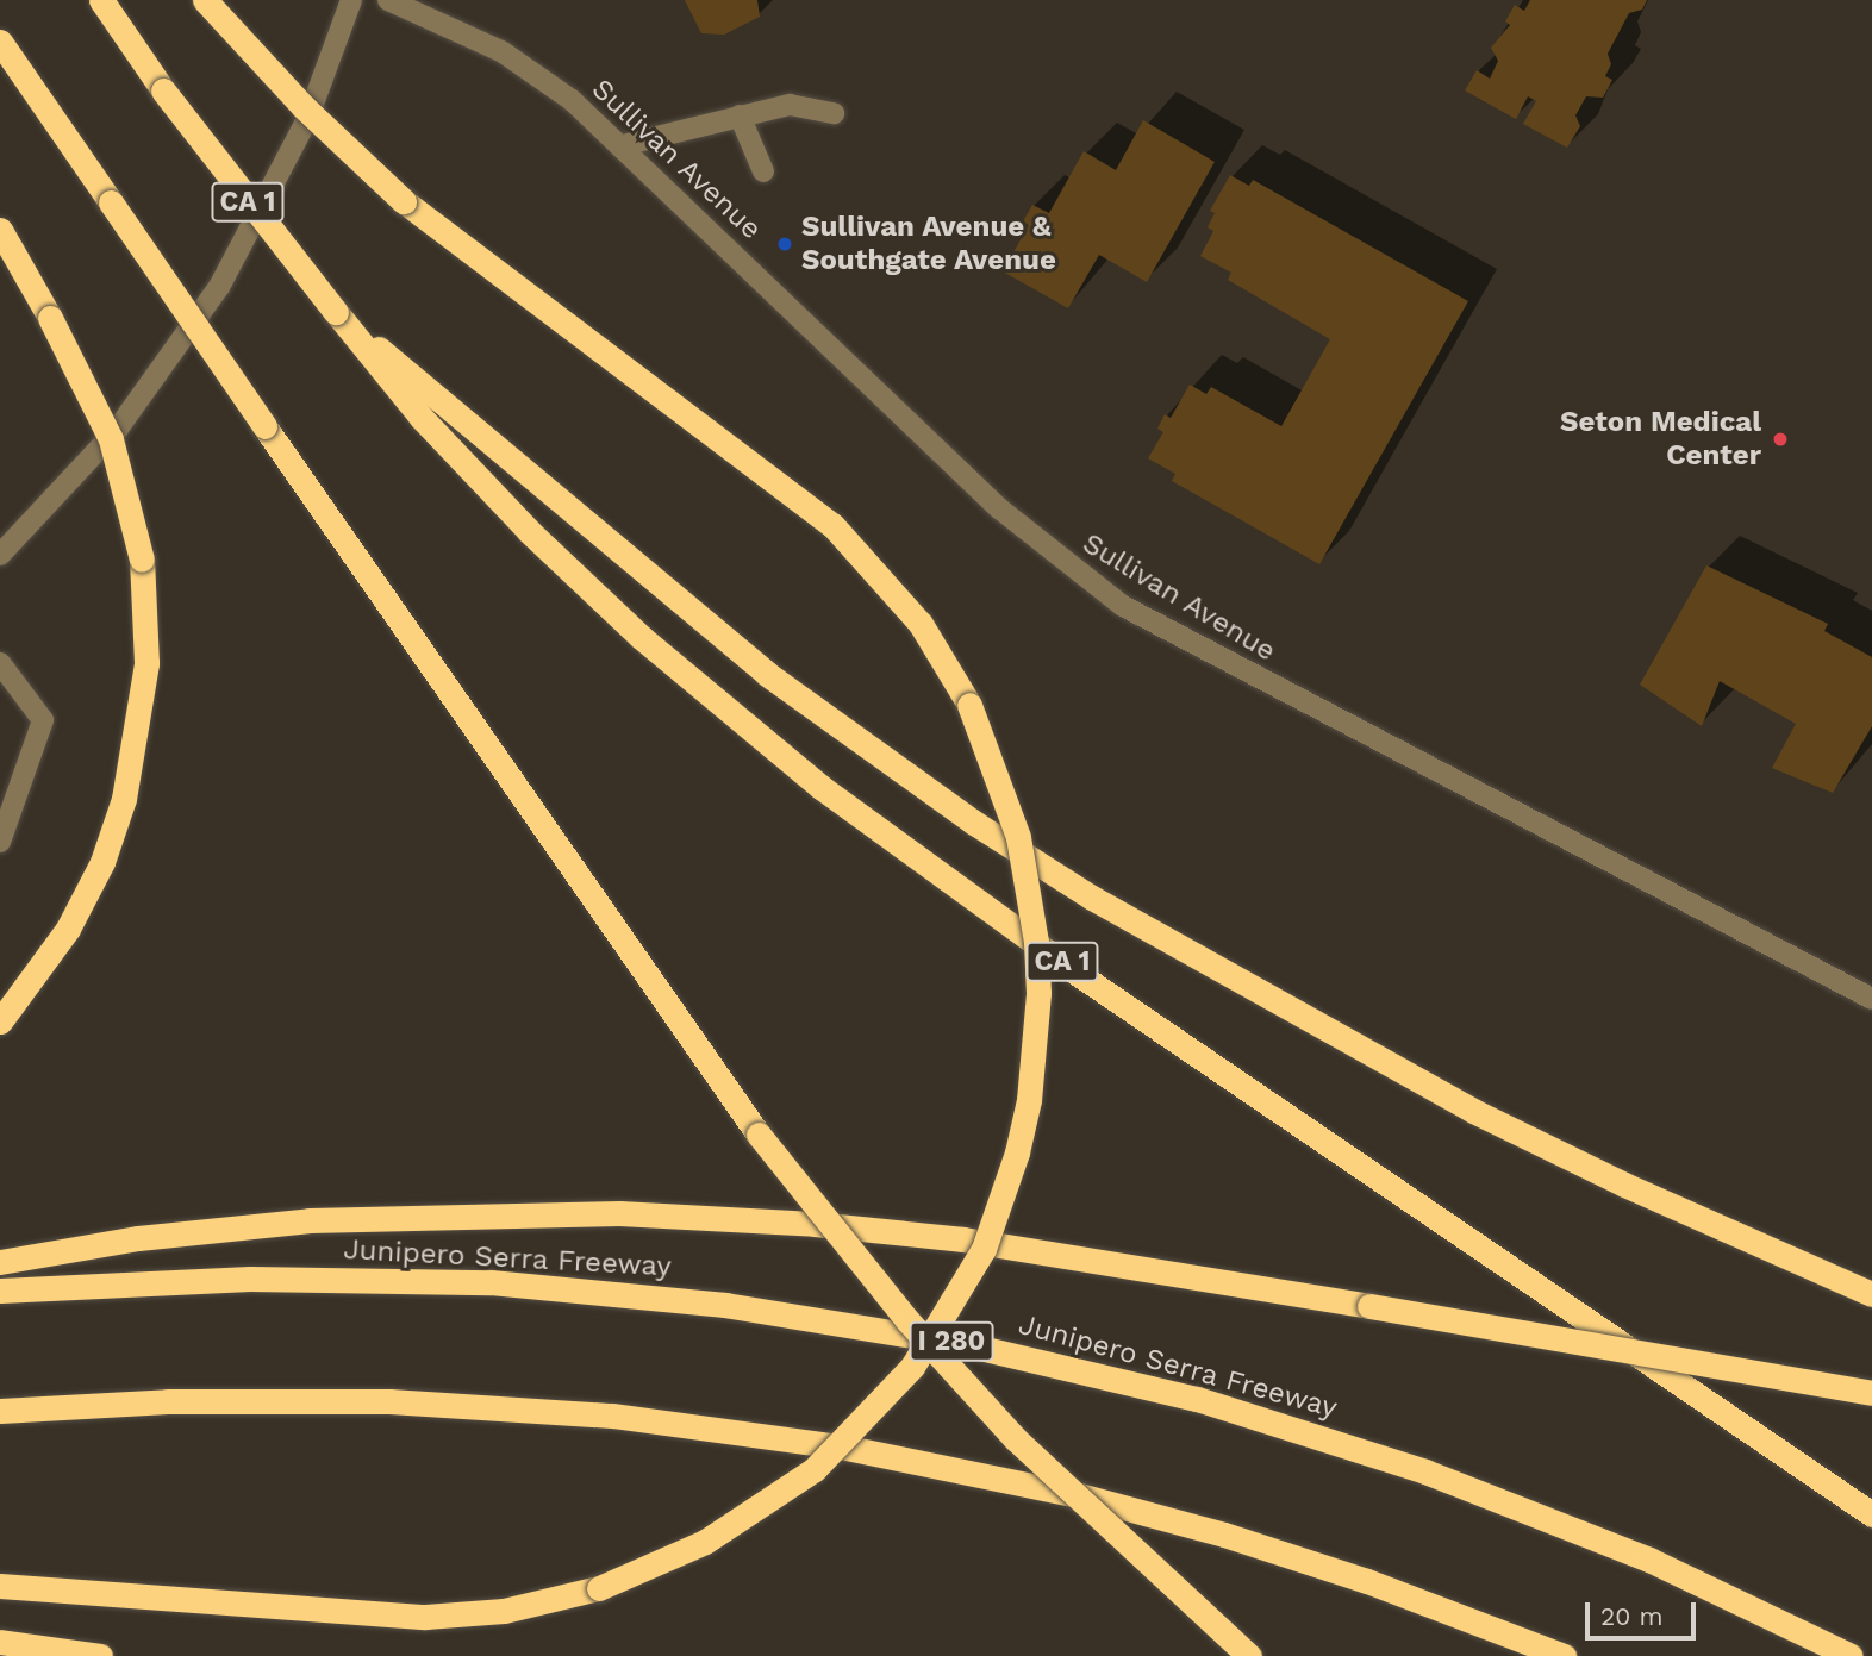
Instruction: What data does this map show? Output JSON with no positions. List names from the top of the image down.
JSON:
{
  "streets": {
    "highway": ["CA 1", "Junipero Serra Freeway", "I 280"],
    "street": ["Sullivan Avenue"]
  },
  "places": ["Sullivan Avenue & Southgate Avenue", "Seton Medical Center"],
  "scale_bar": "20 m"
}
